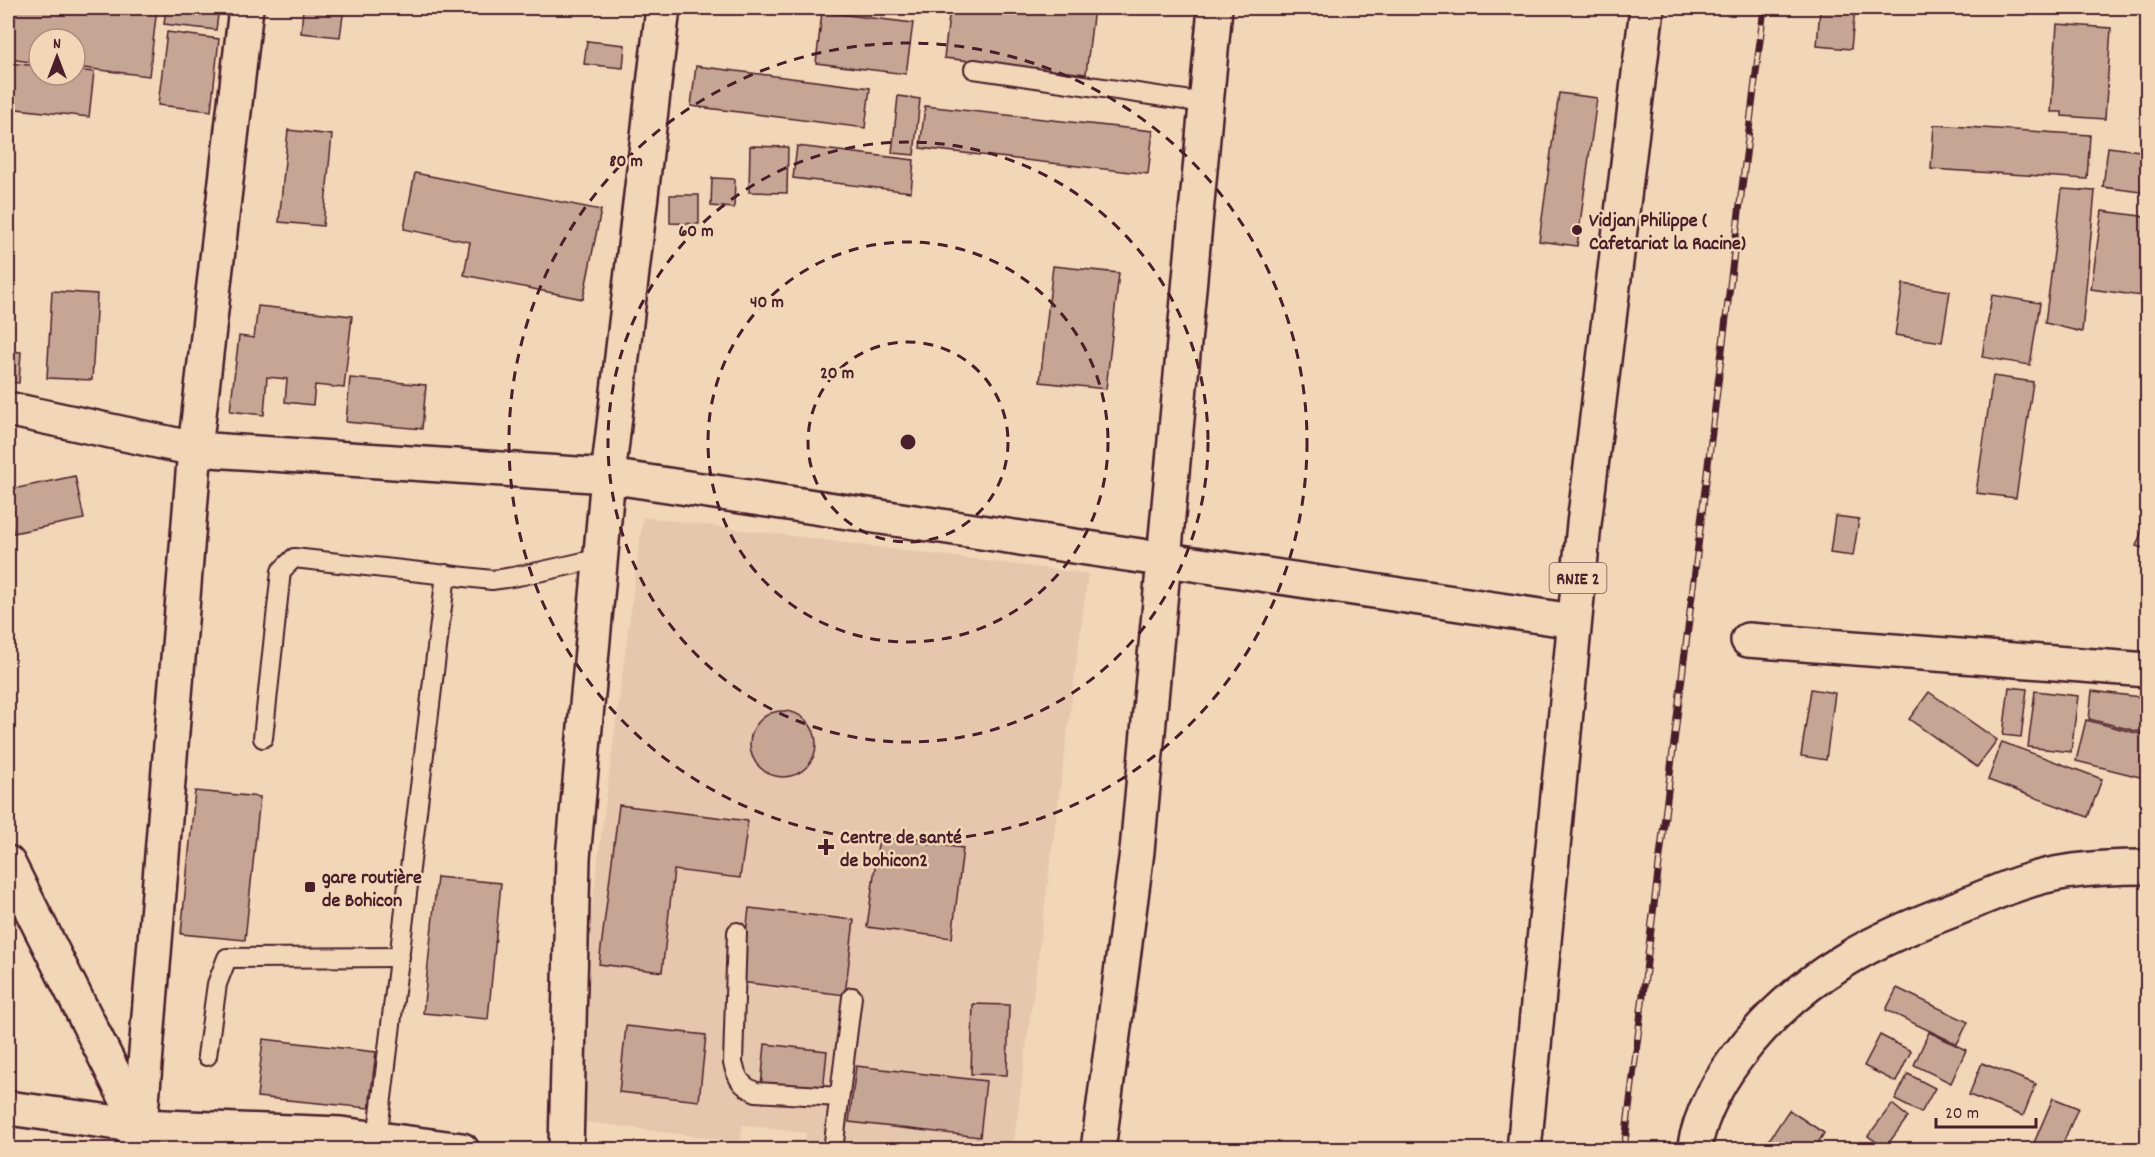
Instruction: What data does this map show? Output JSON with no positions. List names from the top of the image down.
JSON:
{
  "streets": {
    "main road": ["RNIE 2"]
  },
  "places": {
    "other": ["Vidjan Philippe ( Cafetariat la Racine)"],
    "health": ["Centre de santé de bohicon2"],
    "transit": ["gare routière de Bohicon"]
  },
  "scale_bar": "20 m",
  "north": "top",
  "rings": [
    "80 m",
    "60 m",
    "40 m",
    "20 m"
  ]
}
